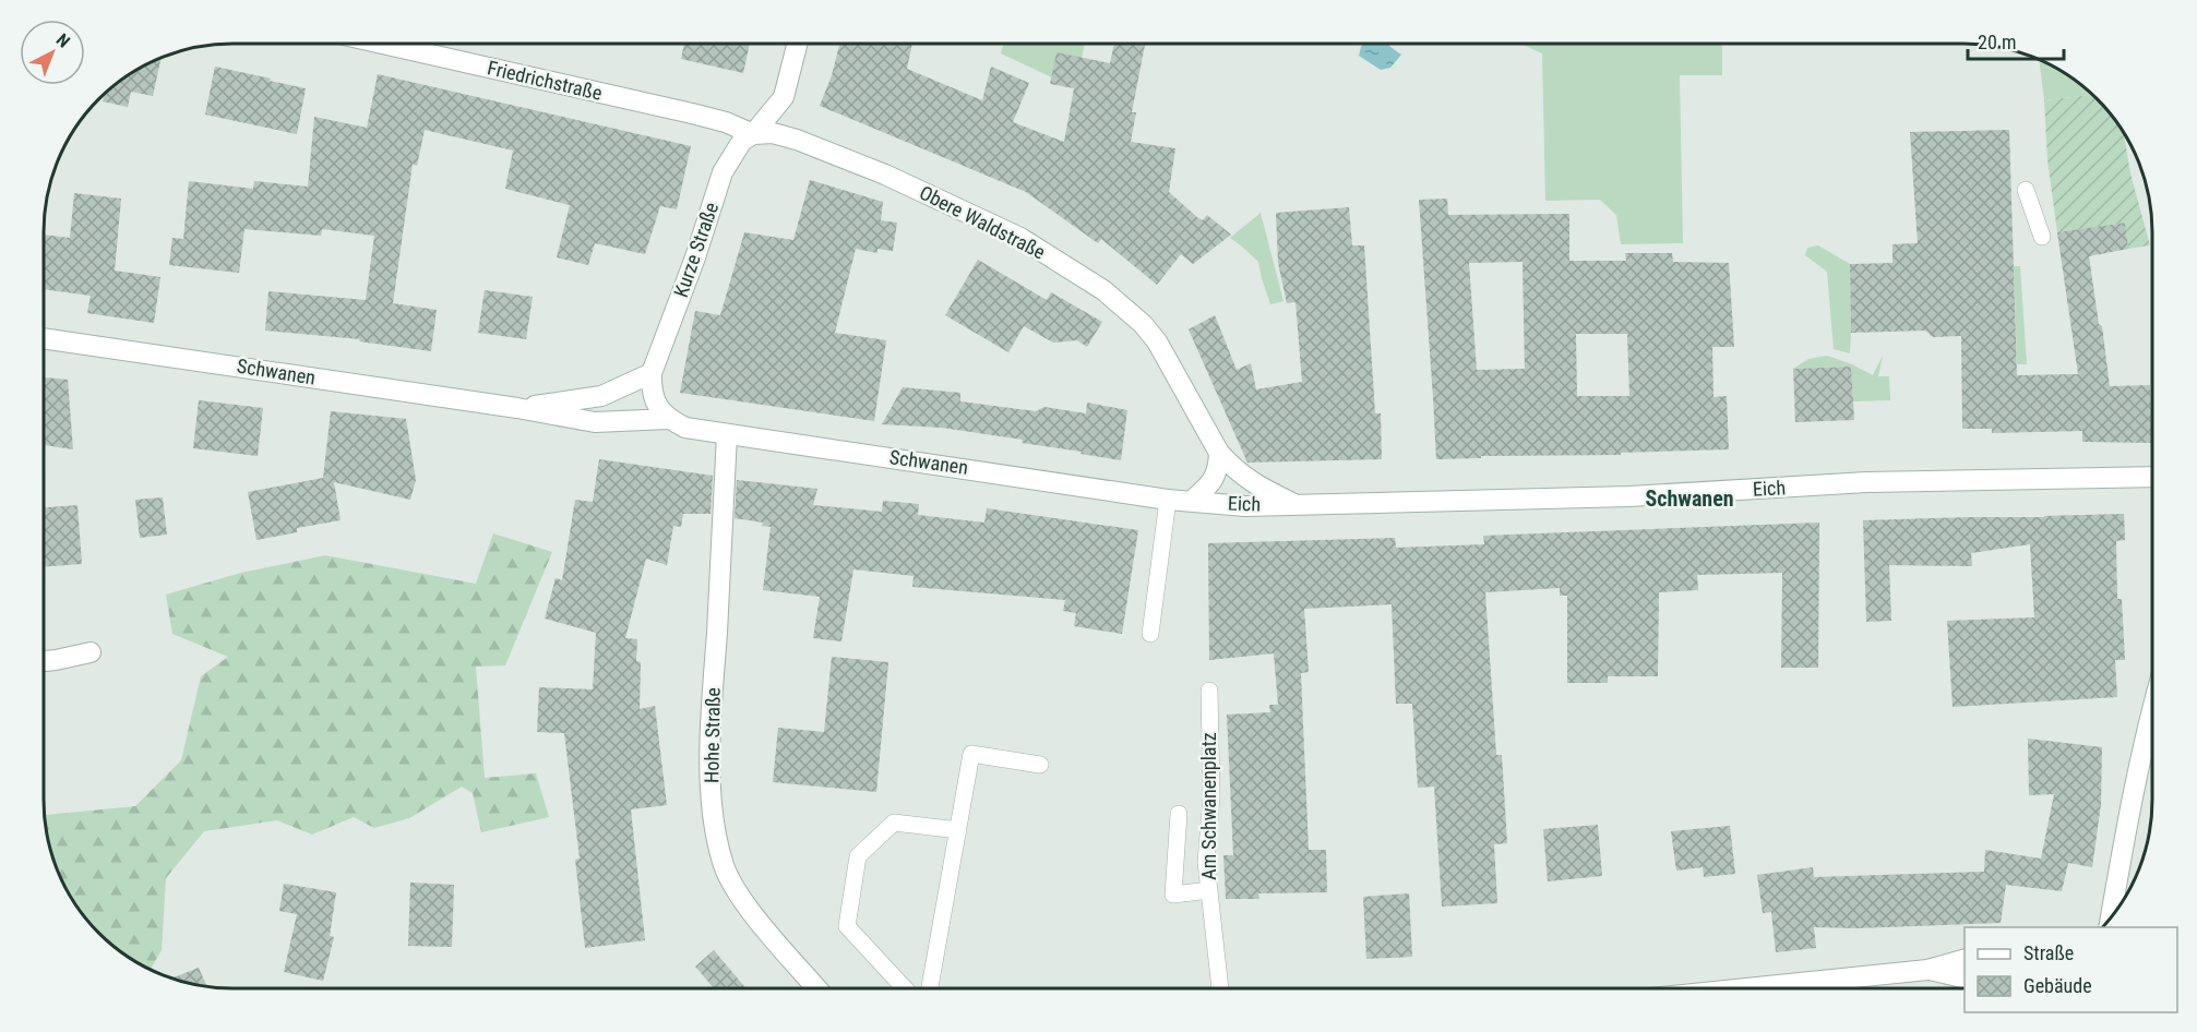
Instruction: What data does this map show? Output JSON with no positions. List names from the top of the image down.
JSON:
{
  "streets": {
    "street": [
      "Friedrichstraße",
      "Obere Waldstraße",
      "Kurze Straße",
      "Schwanen",
      "Eich",
      "Hohe Straße"
    ],
    "lane": ["Am Schwanenplatz"]
  },
  "crossings": [
    ["Friedrichstraße", "Obere Waldstraße"],
    ["Friedrichstraße", "Kurze Straße"],
    ["Obere Waldstraße", "Kurze Straße"],
    ["Obere Waldstraße", "Eich"],
    ["Kurze Straße", "Schwanen"],
    ["Schwanen", "Eich"],
    ["Schwanen", "Hohe Straße"]
  ],
  "districts": ["Schwanen"],
  "legend": ["Straße", "Gebäude"],
  "scale_bar": "20 m",
  "north": "top right"
}
